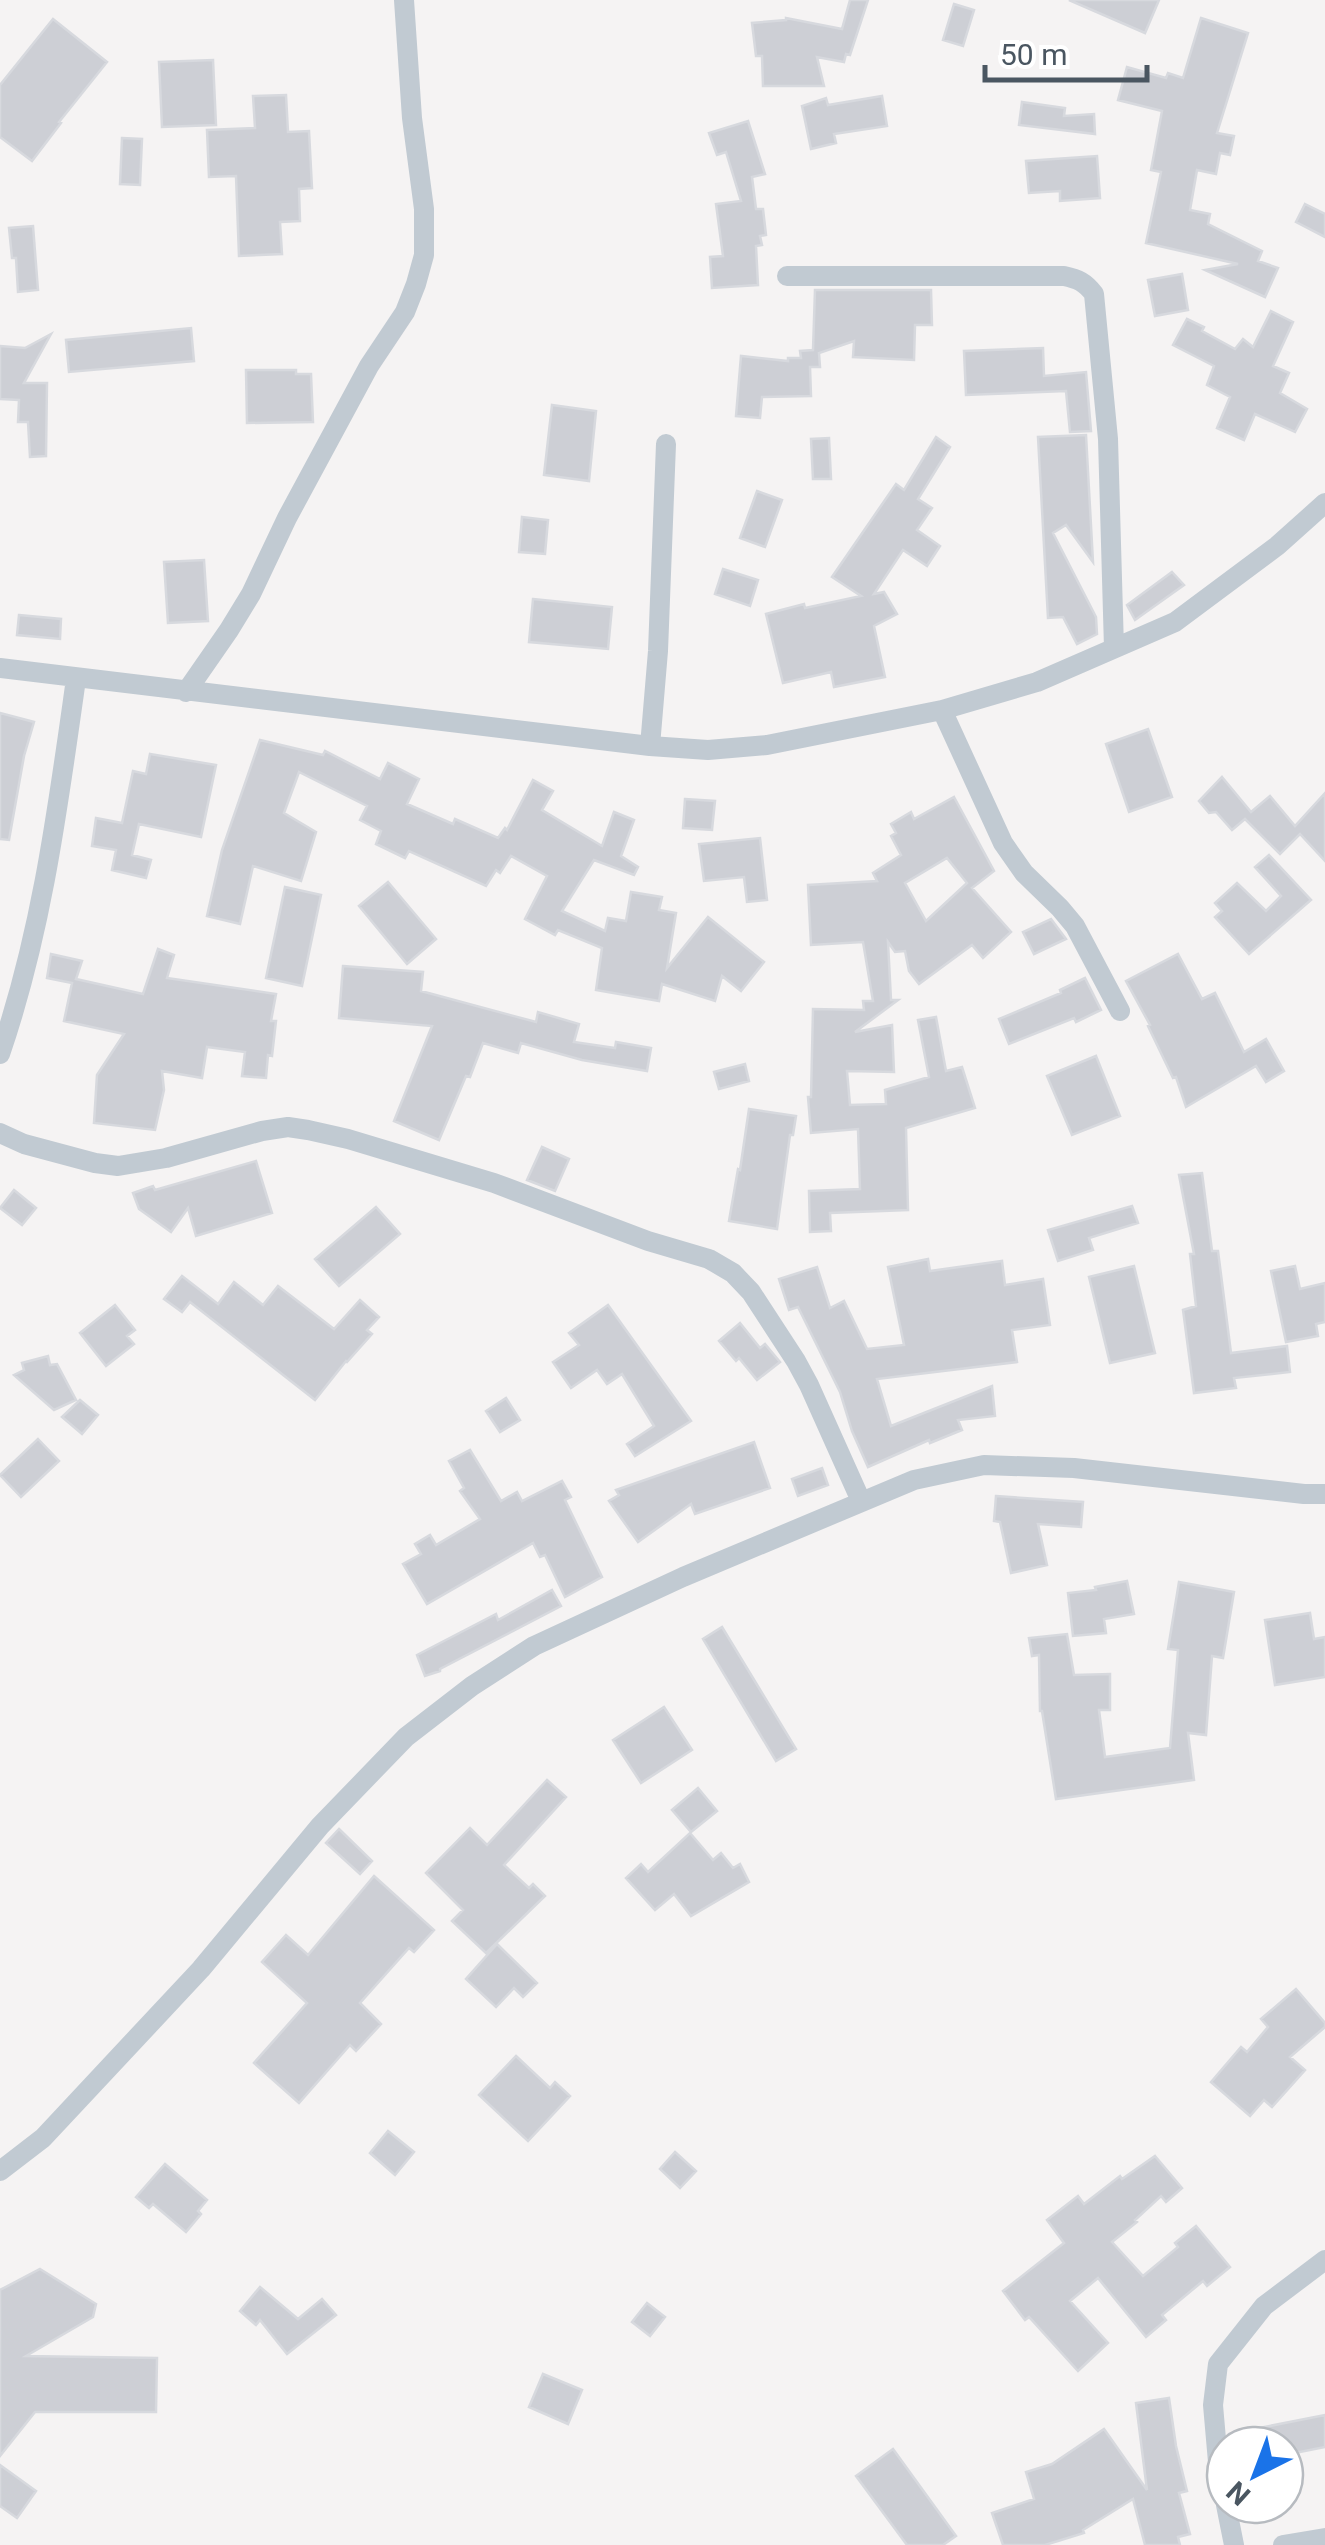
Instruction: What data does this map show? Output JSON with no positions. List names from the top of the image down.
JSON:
{
  "scale_bar": "50 m",
  "north": "bottom left"
}
